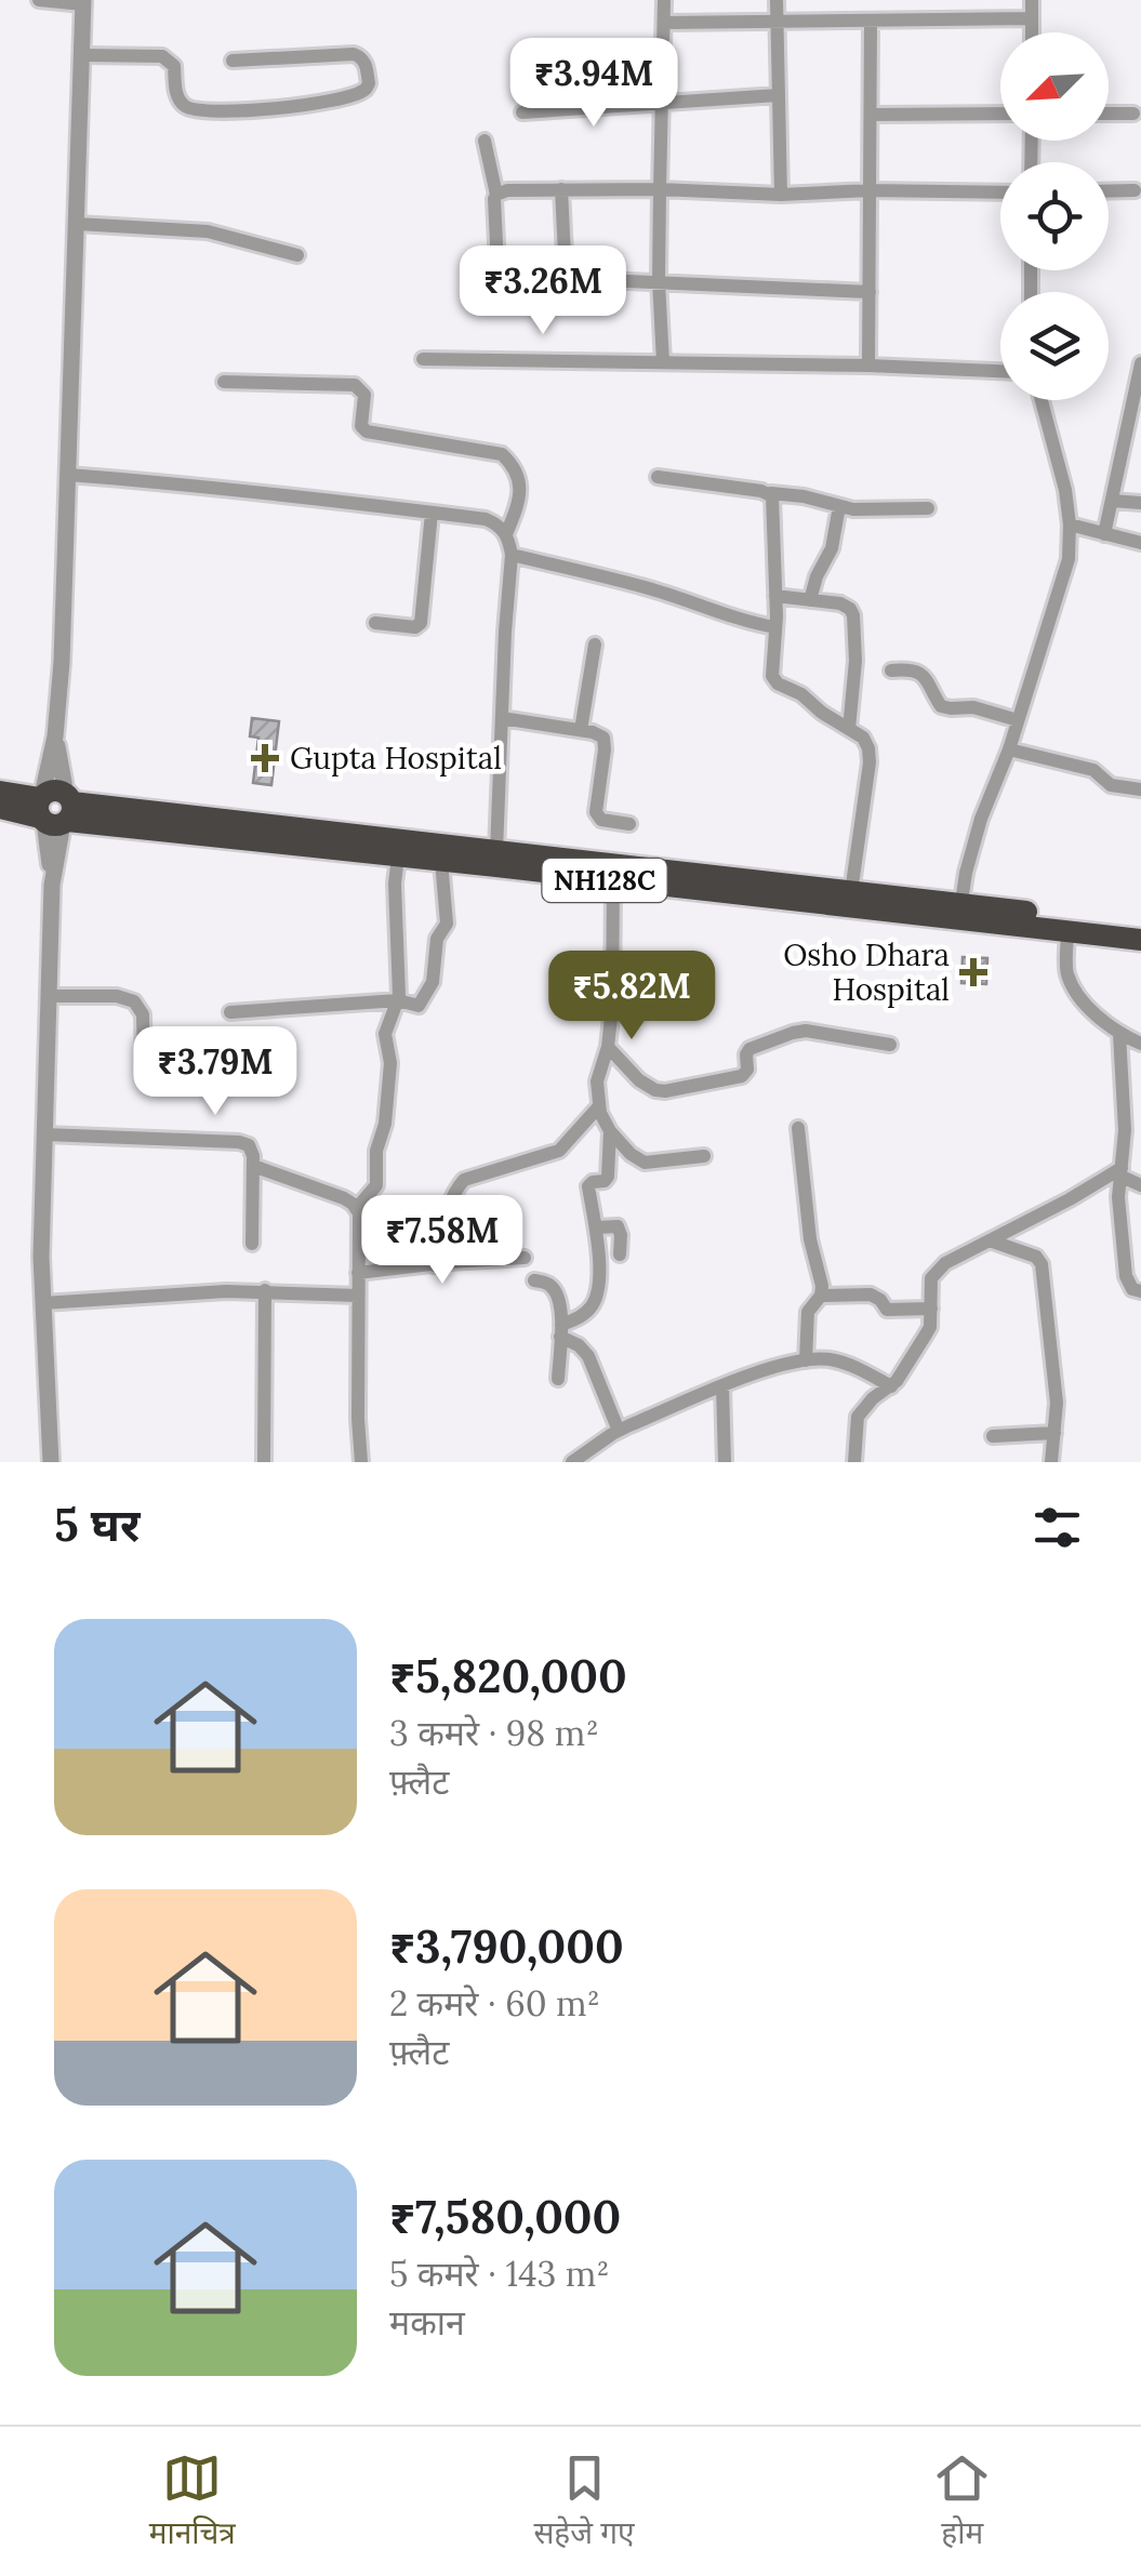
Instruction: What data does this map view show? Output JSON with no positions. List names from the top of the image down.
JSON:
{
  "streets": {
    "highway": ["NH128C"]
  },
  "places": {
    "health": ["Gupta Hospital", "Osho Dhara Hospital"]
  },
  "north": "bottom left",
  "page": {
    "price": [
      "₹3.94M",
      "₹3.26M",
      "₹5.82M",
      "₹3.79M",
      "₹7.58M"
    ],
    "heading": "5 घर",
    "list": [
      {
        "name": "₹5,820,000",
        "note": "3 कमरे · 98 m² · फ़्लैट"
      },
      {
        "name": "₹3,790,000",
        "note": "2 कमरे · 60 m² · फ़्लैट"
      },
      {
        "name": "₹7,580,000",
        "note": "5 कमरे · 143 m² · मकान"
      }
    ],
    "tabs": ["मानचित्र", "सहेजे गए", "होम"]
  }
}
